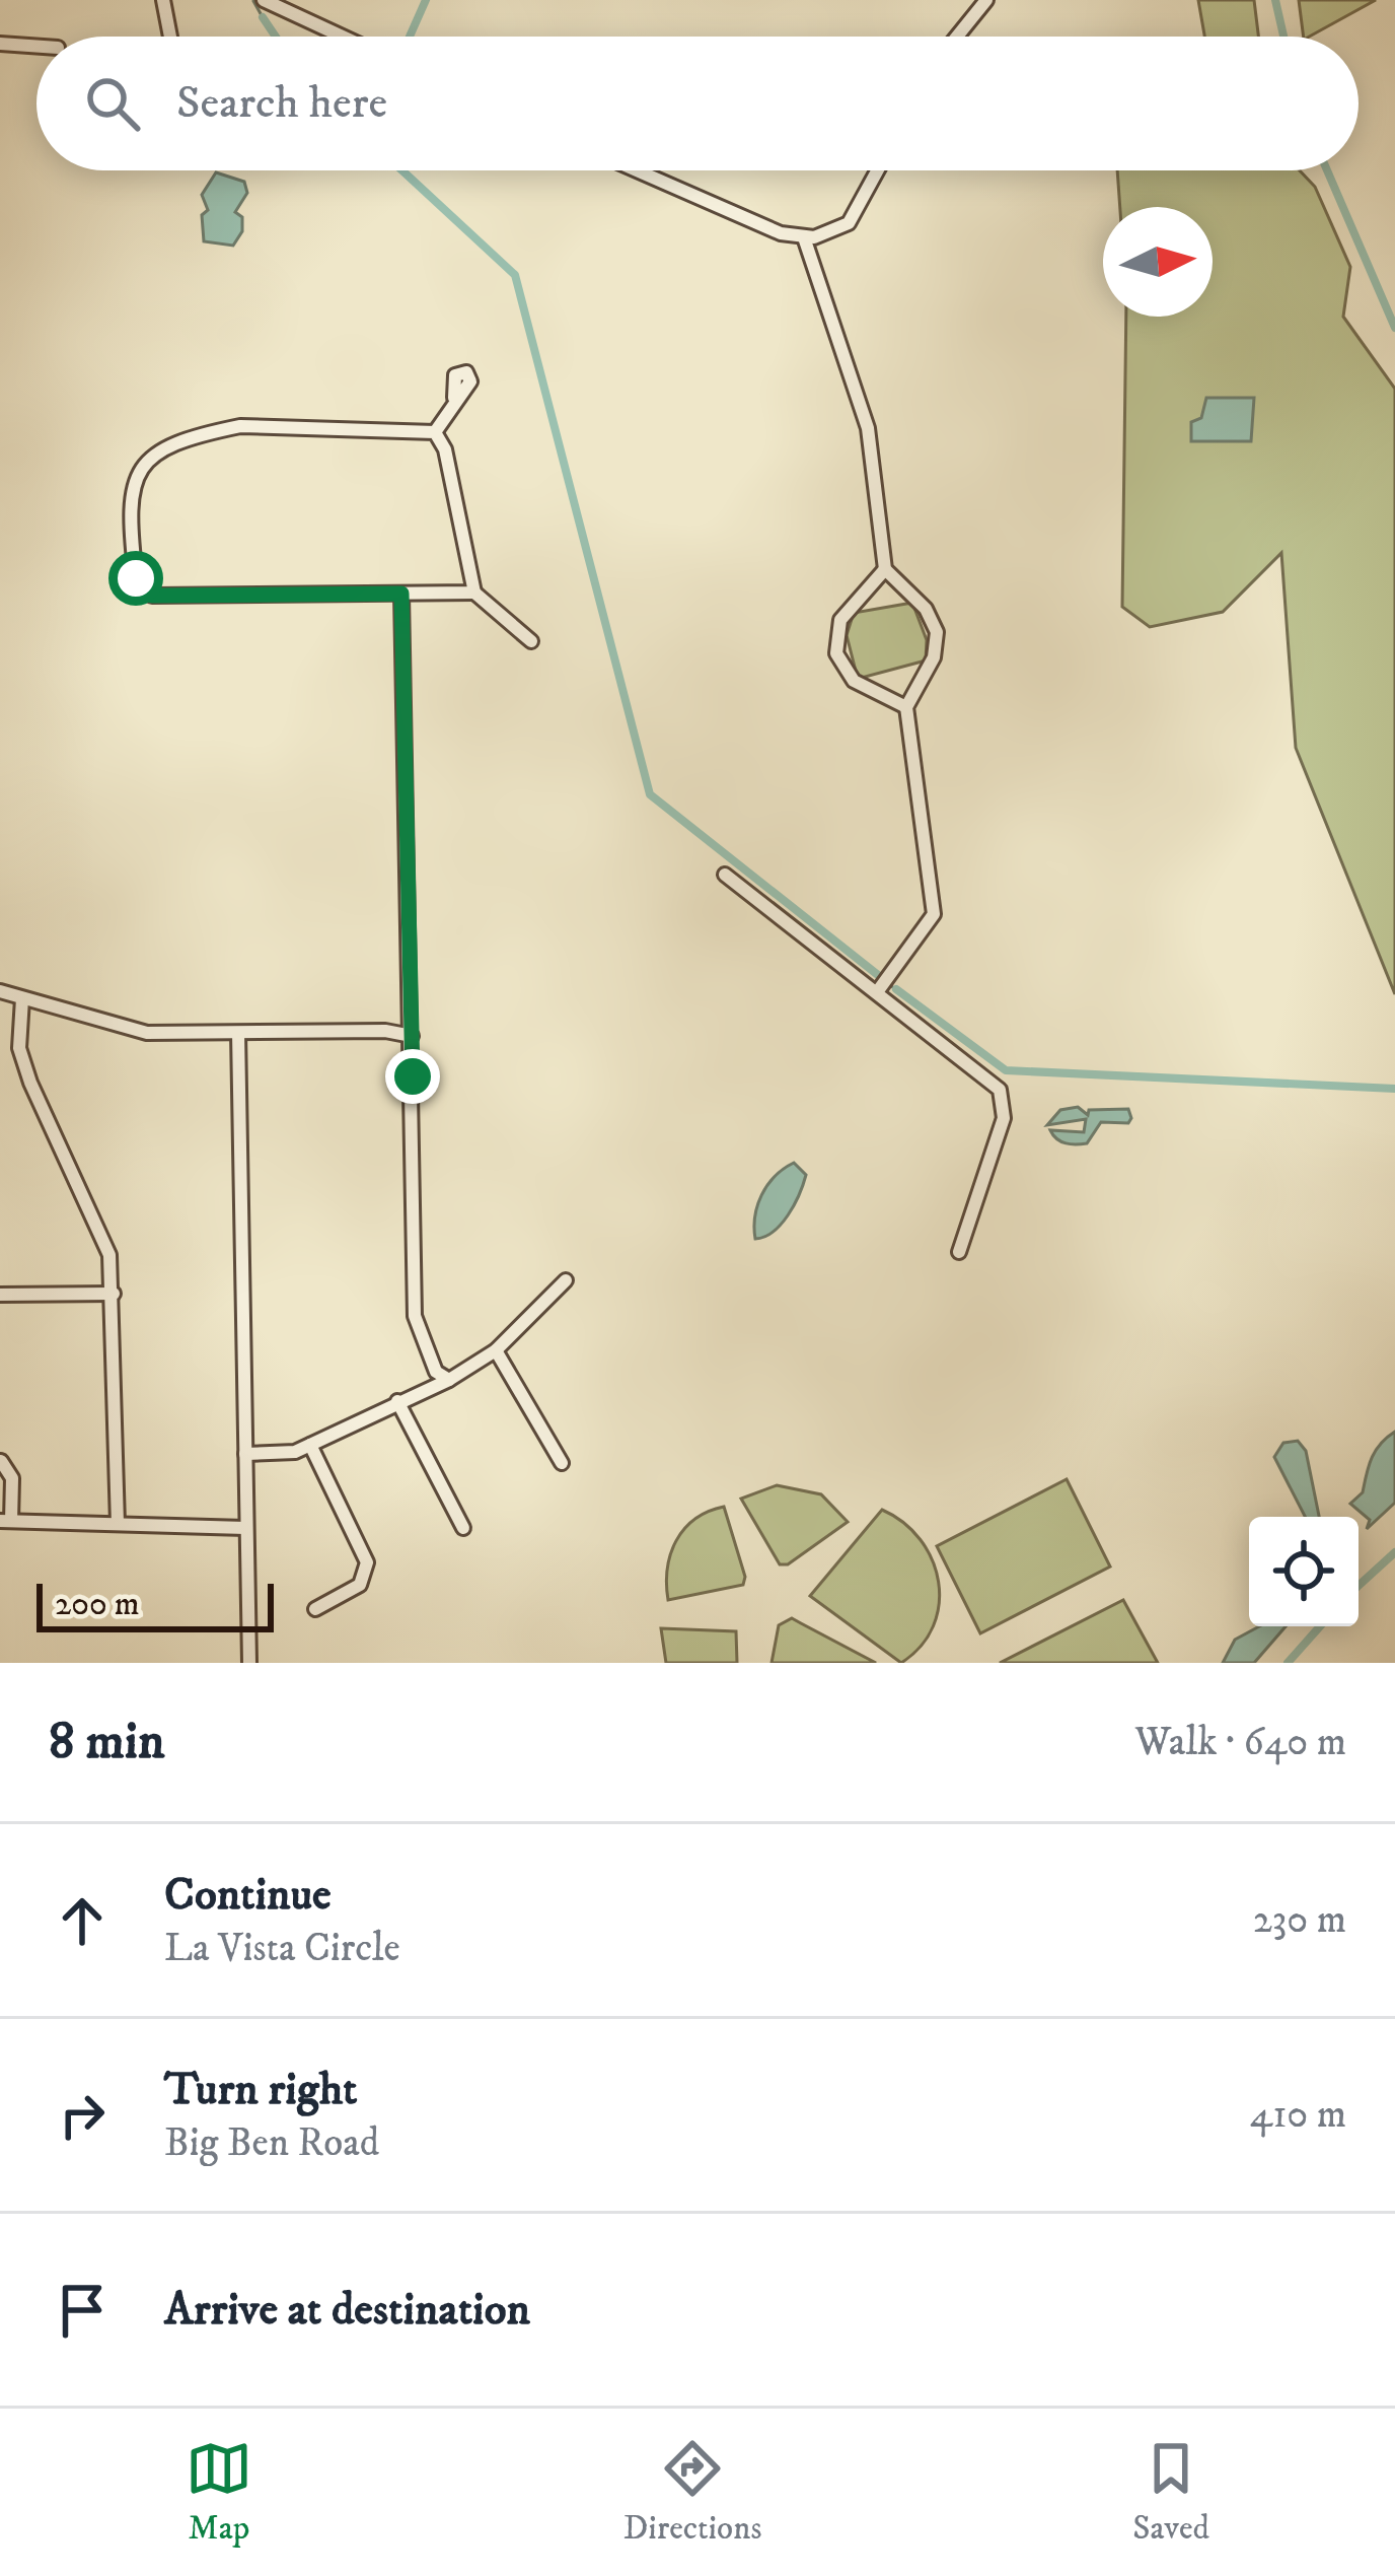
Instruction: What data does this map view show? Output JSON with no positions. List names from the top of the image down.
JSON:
{
  "scale_bar": "200 m",
  "north": "right",
  "page": {
    "search": "Search here",
    "scale": "200 m",
    "heading": ["8 min", "Walk · 640 m"],
    "list": [
      ["Continue", "La Vista Circle", "230 m"],
      ["Turn right", "Big Ben Road", "410 m"],
      "Arrive at destination"
    ],
    "nav": ["Map", "Directions", "Saved"]
  }
}
